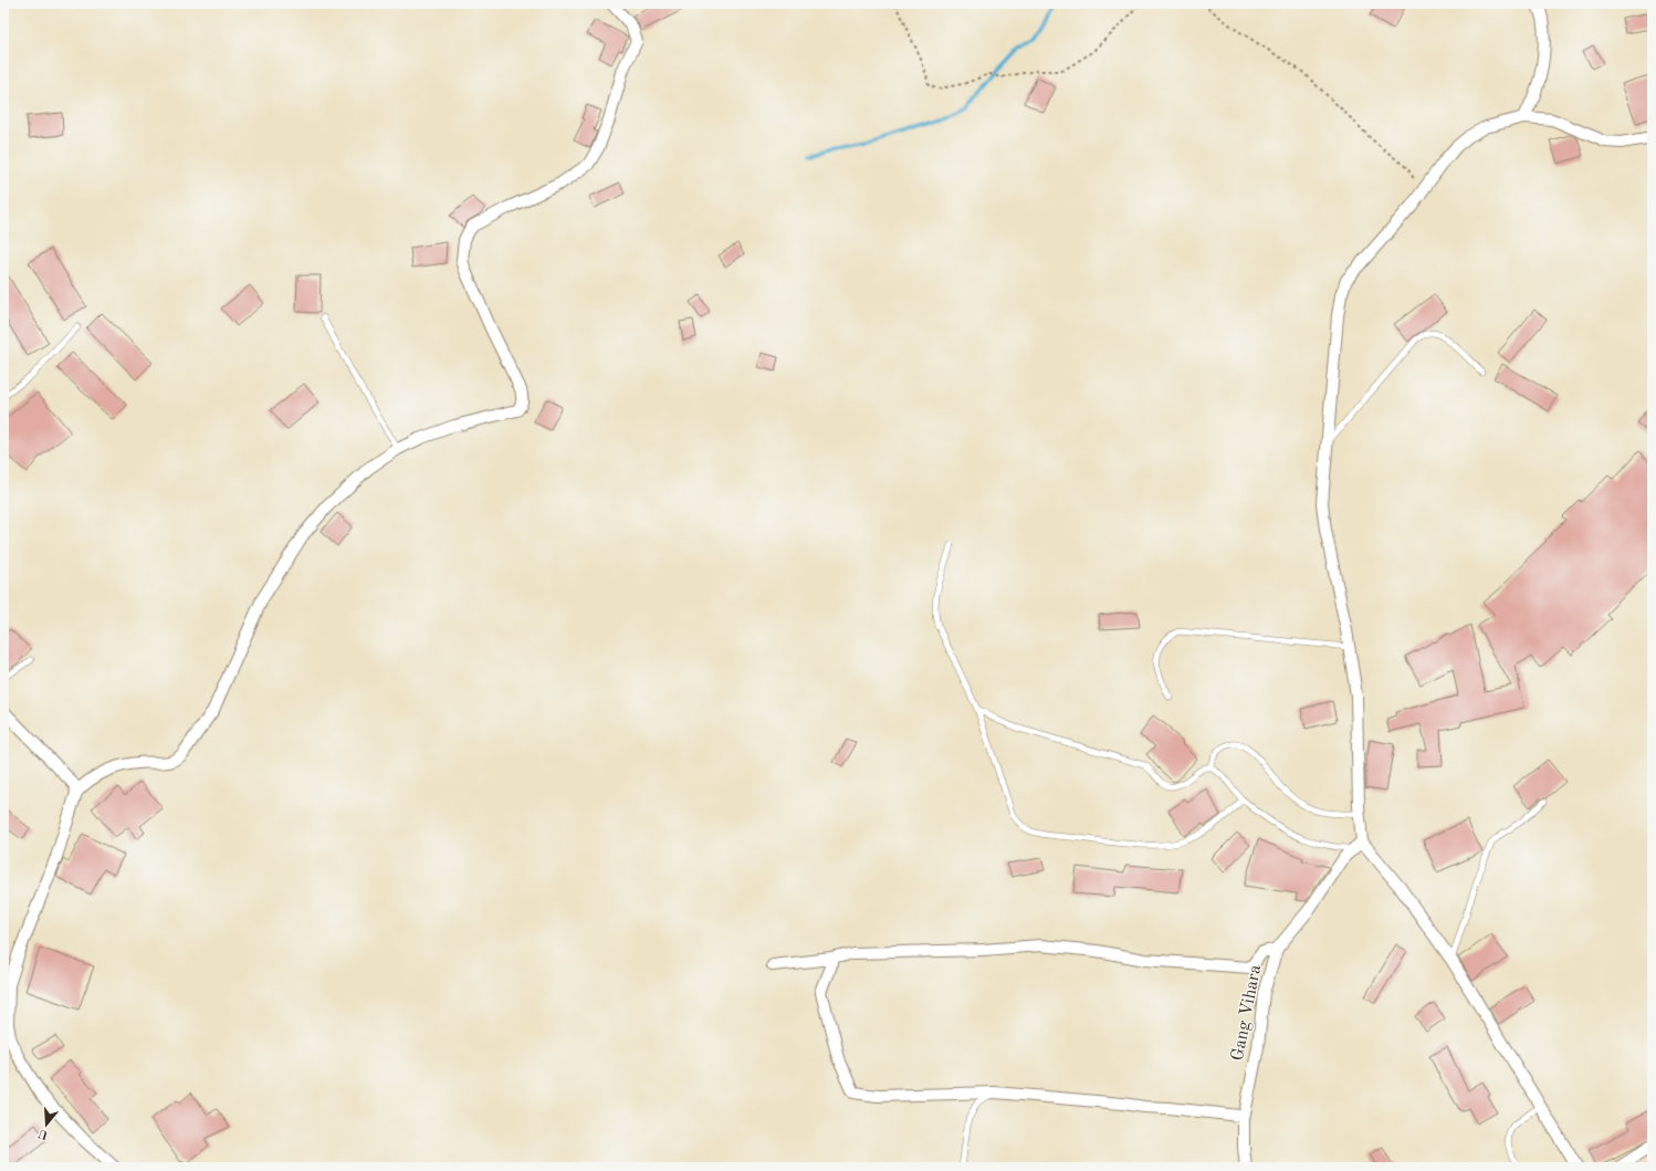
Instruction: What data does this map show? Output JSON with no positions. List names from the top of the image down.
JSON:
{
  "streets": {
    "street": ["Gang Vihara"]
  },
  "north": "bottom"
}
